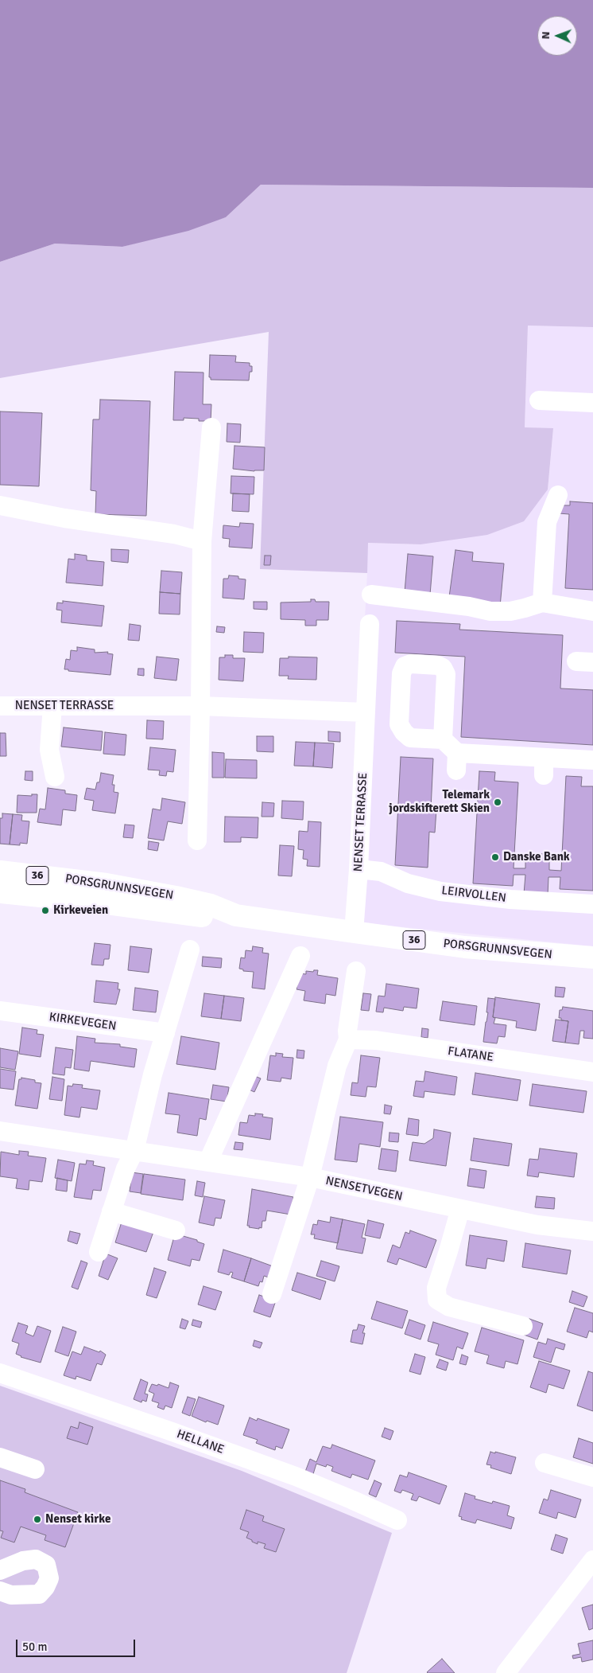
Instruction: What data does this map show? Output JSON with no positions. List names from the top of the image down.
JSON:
{
  "streets": {
    "highway": ["36", "PORSGRUNNSVEGEN"],
    "street": [
      "NENSET TERRASSE",
      "LEIRVOLLEN",
      "KIRKEVEGEN",
      "FLATANE",
      "NENSETVEGEN",
      "HELLANE"
    ]
  },
  "crossings": [
    ["NENSET TERRASSE", "PORSGRUNNSVEGEN"],
    ["NENSET TERRASSE", "LEIRVOLLEN"]
  ],
  "places": [
    "Telemark jordskifterett Skien",
    "Danske Bank",
    "Kirkeveien",
    "Nenset kirke"
  ],
  "scale_bar": "50 m",
  "north": "left"
}
